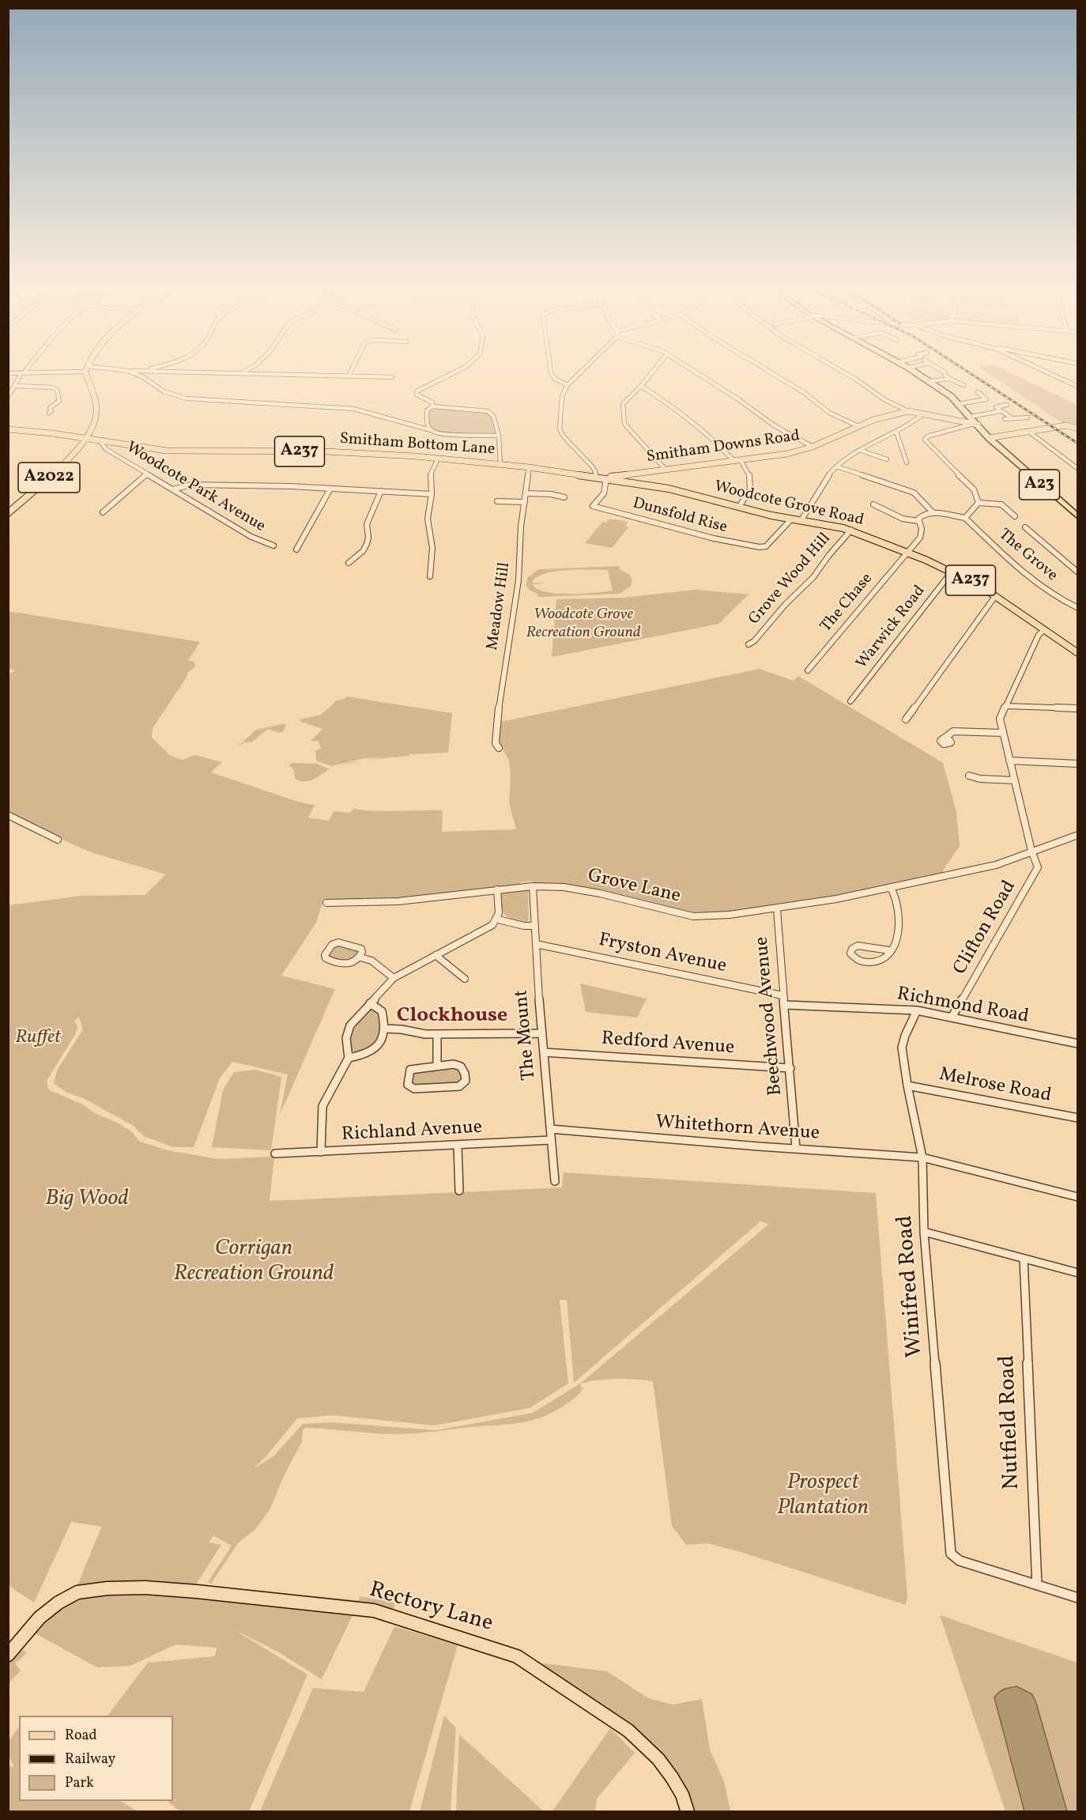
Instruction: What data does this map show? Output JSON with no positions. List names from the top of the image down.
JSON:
{
  "streets": {
    "highway": ["A23"],
    "main road": [
      "Smitham Bottom Lane",
      "Smitham Downs Road",
      "A237",
      "A2022",
      "Woodcote Grove Road",
      "Rectory Lane"
    ],
    "street": [
      "Woodcote Park Avenue",
      "Dunsfold Rise",
      "The Grove",
      "Grove Wood Hill",
      "The Chase",
      "Meadow Hill",
      "Warwick Road",
      "Grove Lane",
      "Clifton Road",
      "Fryston Avenue",
      "Richmond Road",
      "Beechwood Avenue",
      "The Mount",
      "Redford Avenue",
      "Melrose Road",
      "Whitethorn Avenue",
      "Richland Avenue",
      "Winifred Road",
      "Nutfield Road"
    ]
  },
  "crossings": [
    ["Smitham Bottom Lane", "Smitham Downs Road"],
    ["Smitham Bottom Lane", "A237"],
    ["Smitham Bottom Lane", "A2022"],
    ["Smitham Bottom Lane", "Woodcote Park Avenue"],
    ["Smitham Bottom Lane", "Woodcote Grove Road"],
    ["Smitham Bottom Lane", "Dunsfold Rise"],
    ["Smitham Bottom Lane", "Meadow Hill"],
    ["Smitham Downs Road", "A23"],
    ["Smitham Downs Road", "Woodcote Grove Road"],
    ["Smitham Downs Road", "Dunsfold Rise"],
    ["A237", "A2022"],
    ["Woodcote Grove Road", "Dunsfold Rise"],
    ["Woodcote Grove Road", "Grove Wood Hill"],
    ["Woodcote Grove Road", "The Chase"],
    ["Woodcote Grove Road", "Warwick Road"],
    ["Woodcote Grove Road", "Clifton Road"],
    ["Grove Lane", "Clifton Road"],
    ["Grove Lane", "Beechwood Avenue"],
    ["Grove Lane", "The Mount"],
    ["Clifton Road", "Richmond Road"],
    ["Fryston Avenue", "Beechwood Avenue"],
    ["Fryston Avenue", "The Mount"],
    ["Richmond Road", "Beechwood Avenue"],
    ["Richmond Road", "Winifred Road"],
    ["Beechwood Avenue", "Redford Avenue"],
    ["Beechwood Avenue", "Whitethorn Avenue"],
    ["The Mount", "Redford Avenue"],
    ["The Mount", "Whitethorn Avenue"],
    ["The Mount", "Richland Avenue"],
    ["Melrose Road", "Winifred Road"],
    ["Whitethorn Avenue", "Winifred Road"],
    ["Winifred Road", "Nutfield Road"]
  ],
  "districts": ["Clockhouse"],
  "parks": [
    "Woodcote Grove Recreation Ground",
    "Ruffet",
    "Big Wood",
    "Corrigan Recreation Ground",
    "Prospect Plantation"
  ],
  "legend": ["Road", "Railway", "Park"]
}
